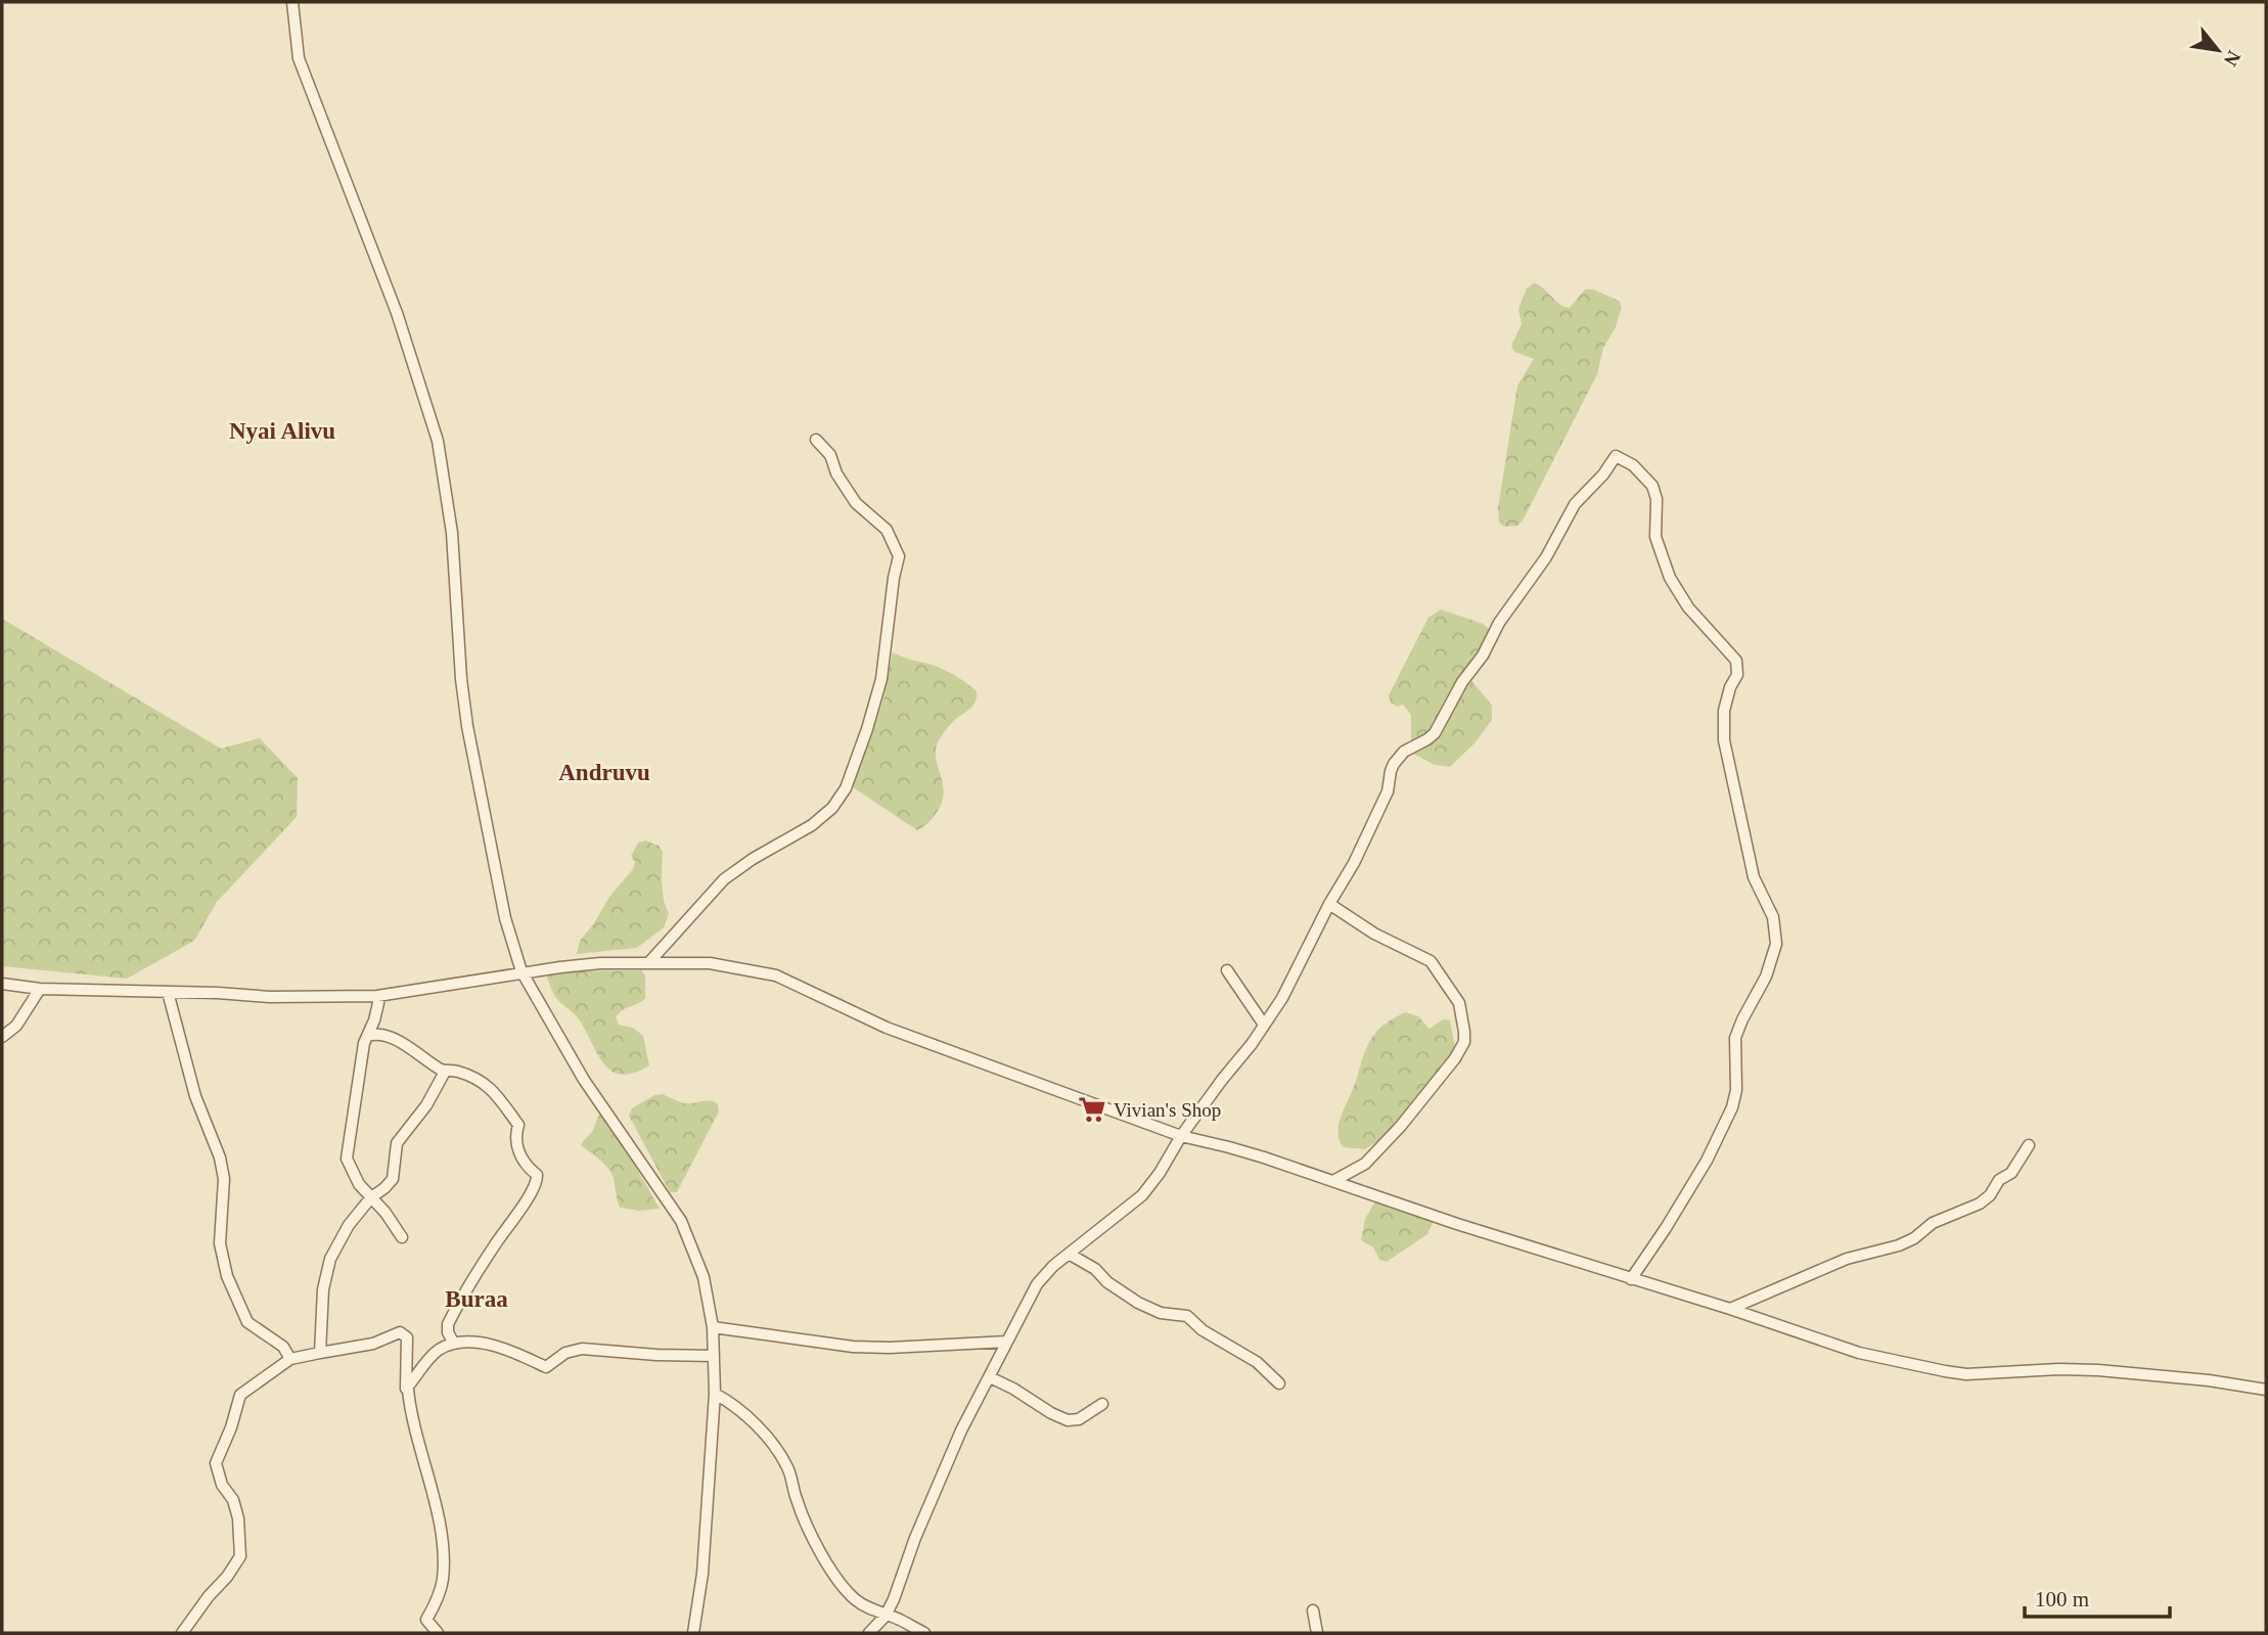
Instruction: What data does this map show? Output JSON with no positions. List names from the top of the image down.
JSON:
{
  "districts": ["Nyai Alivu", "Andruvu", "Buraa"],
  "places": {
    "supermarket": ["Vivian's Shop"]
  },
  "scale_bar": "100 m",
  "north": "bottom right"
}
